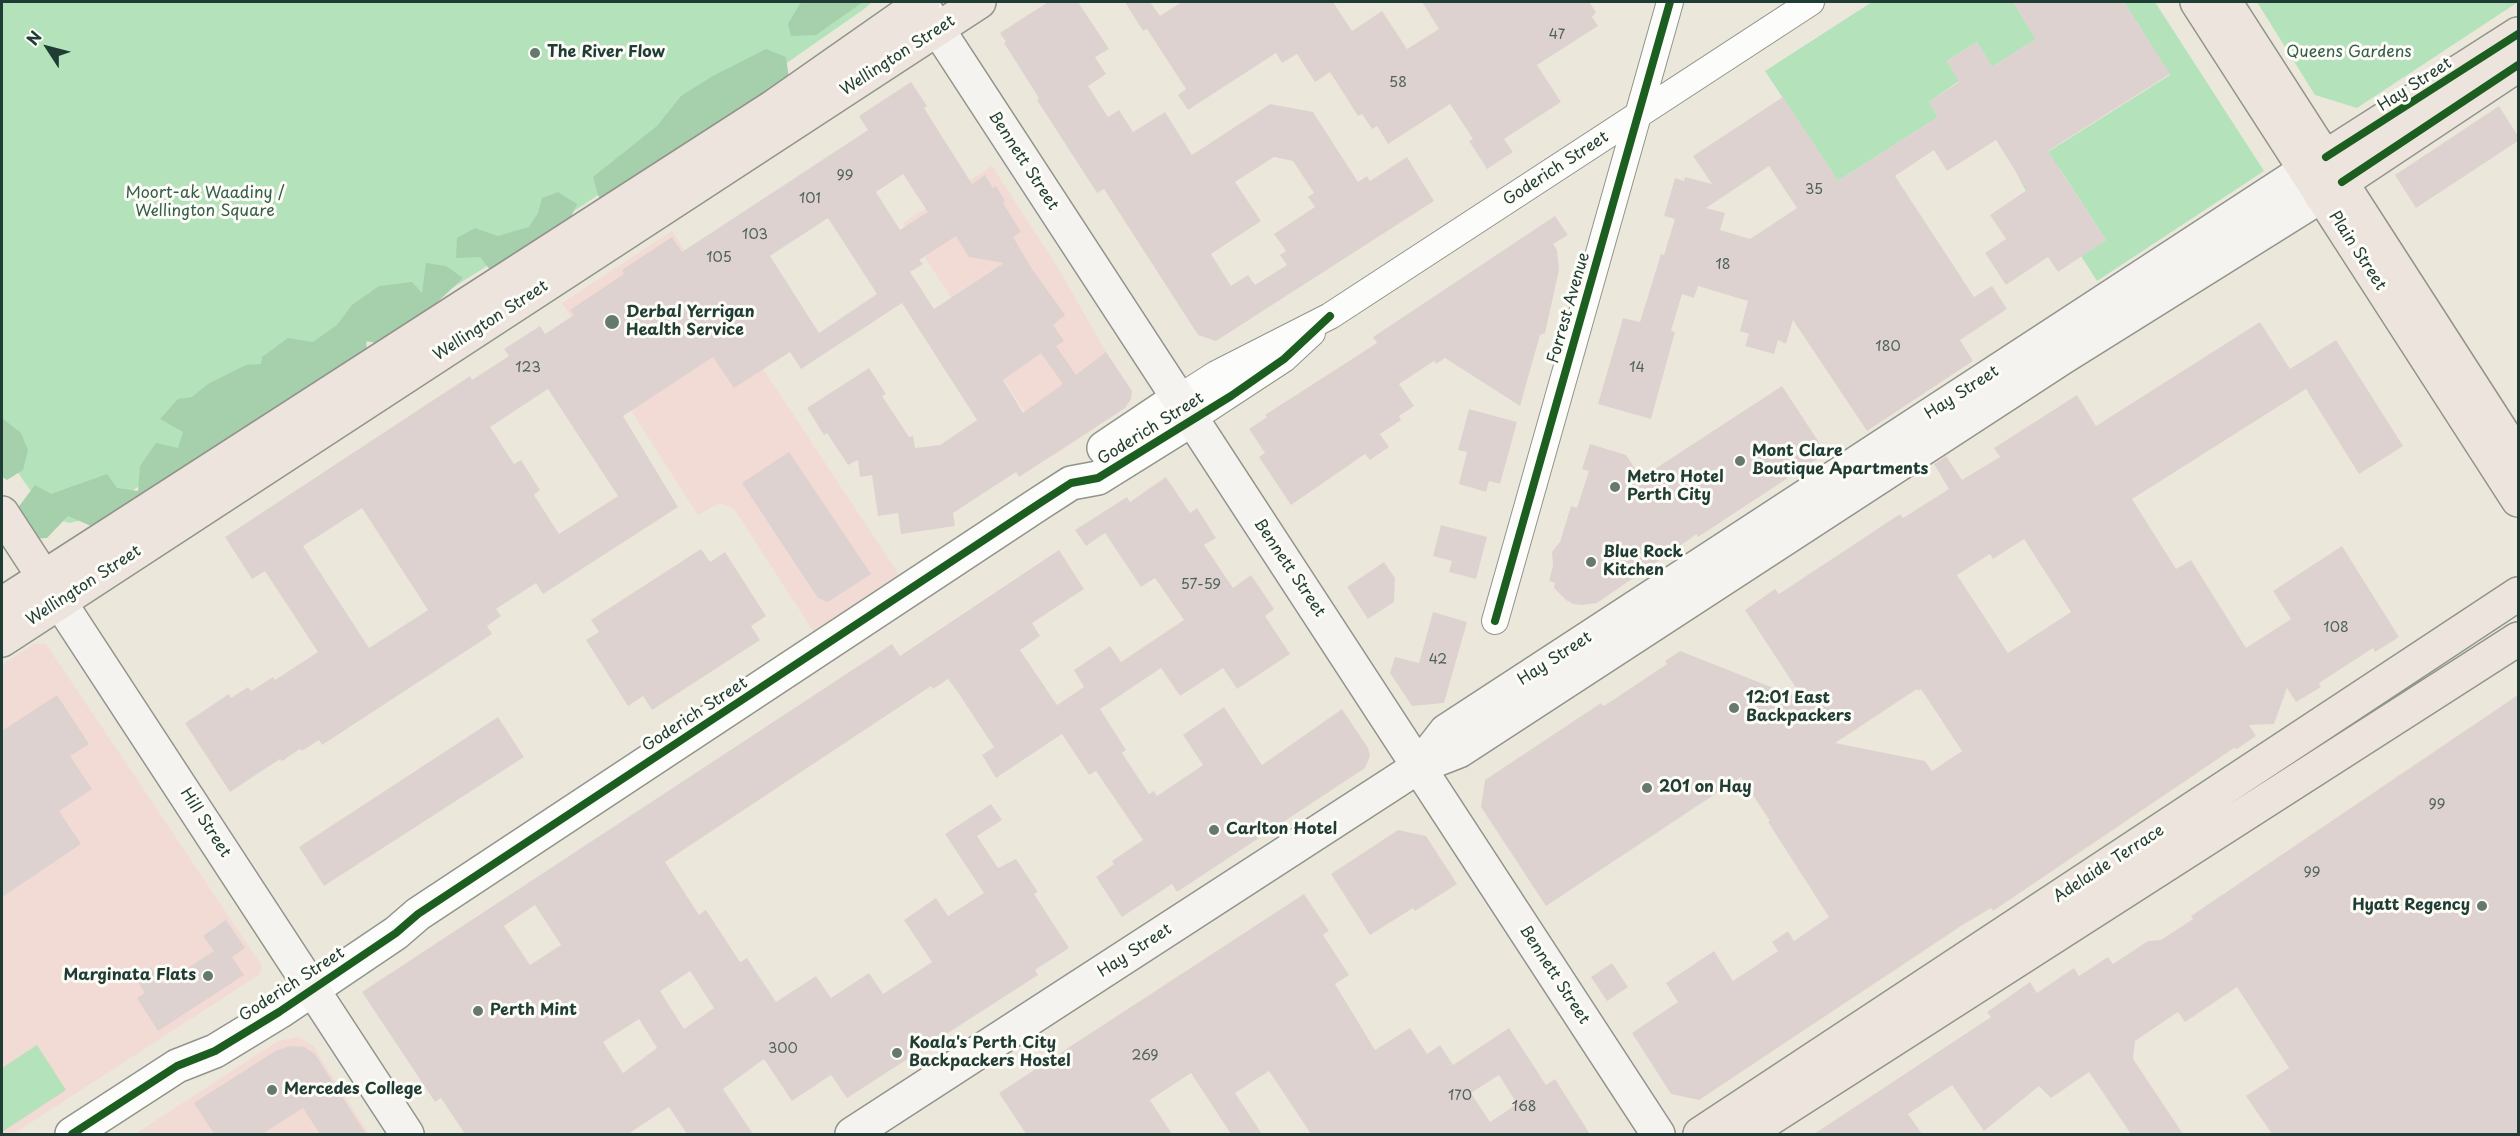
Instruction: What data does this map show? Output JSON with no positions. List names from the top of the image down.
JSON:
{
  "streets": {
    "main road": [
      "Wellington Street",
      "Hay Street",
      "Bennett Street",
      "Plain Street",
      "Hill Street",
      "Adelaide Terrace"
    ],
    "street": ["Goderich Street", "Forrest Avenue"]
  },
  "crossings": [
    ["Wellington Street", "Bennett Street"],
    ["Wellington Street", "Hill Street"],
    ["Hay Street", "Bennett Street"],
    ["Hay Street", "Plain Street"],
    ["Bennett Street", "Goderich Street"],
    ["Goderich Street", "Forrest Avenue"],
    ["Goderich Street", "Hill Street"]
  ],
  "parks": ["Queens Gardens", "Moort-ak Waadiny / Wellington Square"],
  "places": [
    "The River Flow",
    "Derbal Yerrigan Health Service",
    "Mont Clare Boutique Apartments",
    "Metro Hotel Perth City",
    "Blue Rock Kitchen",
    "12:01 East Backpackers",
    "201 on Hay",
    "Carlton Hotel",
    "Hyatt Regency",
    "Marginata Flats",
    "Perth Mint",
    "Koala's Perth City Backpackers Hostel",
    "Mercedes College"
  ],
  "house_numbers": [
    "47",
    "58",
    "99",
    "35",
    "101",
    "103",
    "105",
    "18",
    "180",
    "123",
    "14",
    "57-59",
    "108",
    "42",
    "99",
    "99",
    "300",
    "269",
    "170",
    "168"
  ],
  "north": "top left"
}
